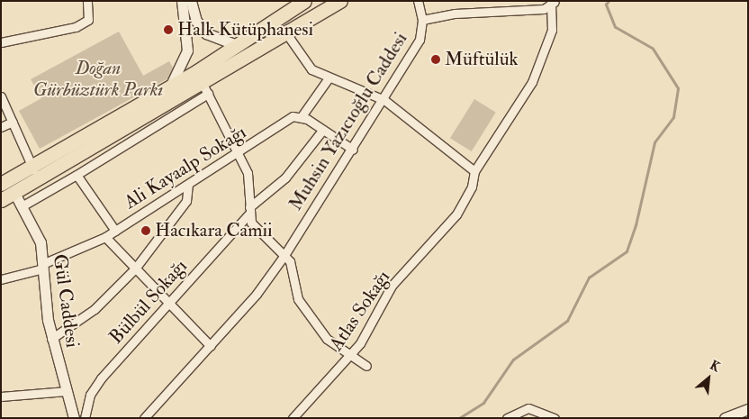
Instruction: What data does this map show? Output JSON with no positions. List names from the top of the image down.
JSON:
{
  "streets": {
    "street": [
      "Muhsin Yazıcıoğlu Caddesi",
      "Ali Kayaalp Sokağı",
      "Gül Caddesi",
      "Bülbül Sokağı",
      "Atlas Sokağı"
    ]
  },
  "crossings": [
    ["Ali Kayaalp Sokağı", "Gül Caddesi"]
  ],
  "parks": ["Doğan Gürbüztürk Parkı"],
  "places": ["Halk Kütüphanesi", "Müftülük", "Hacıkara Camii"],
  "north": "top right"
}
